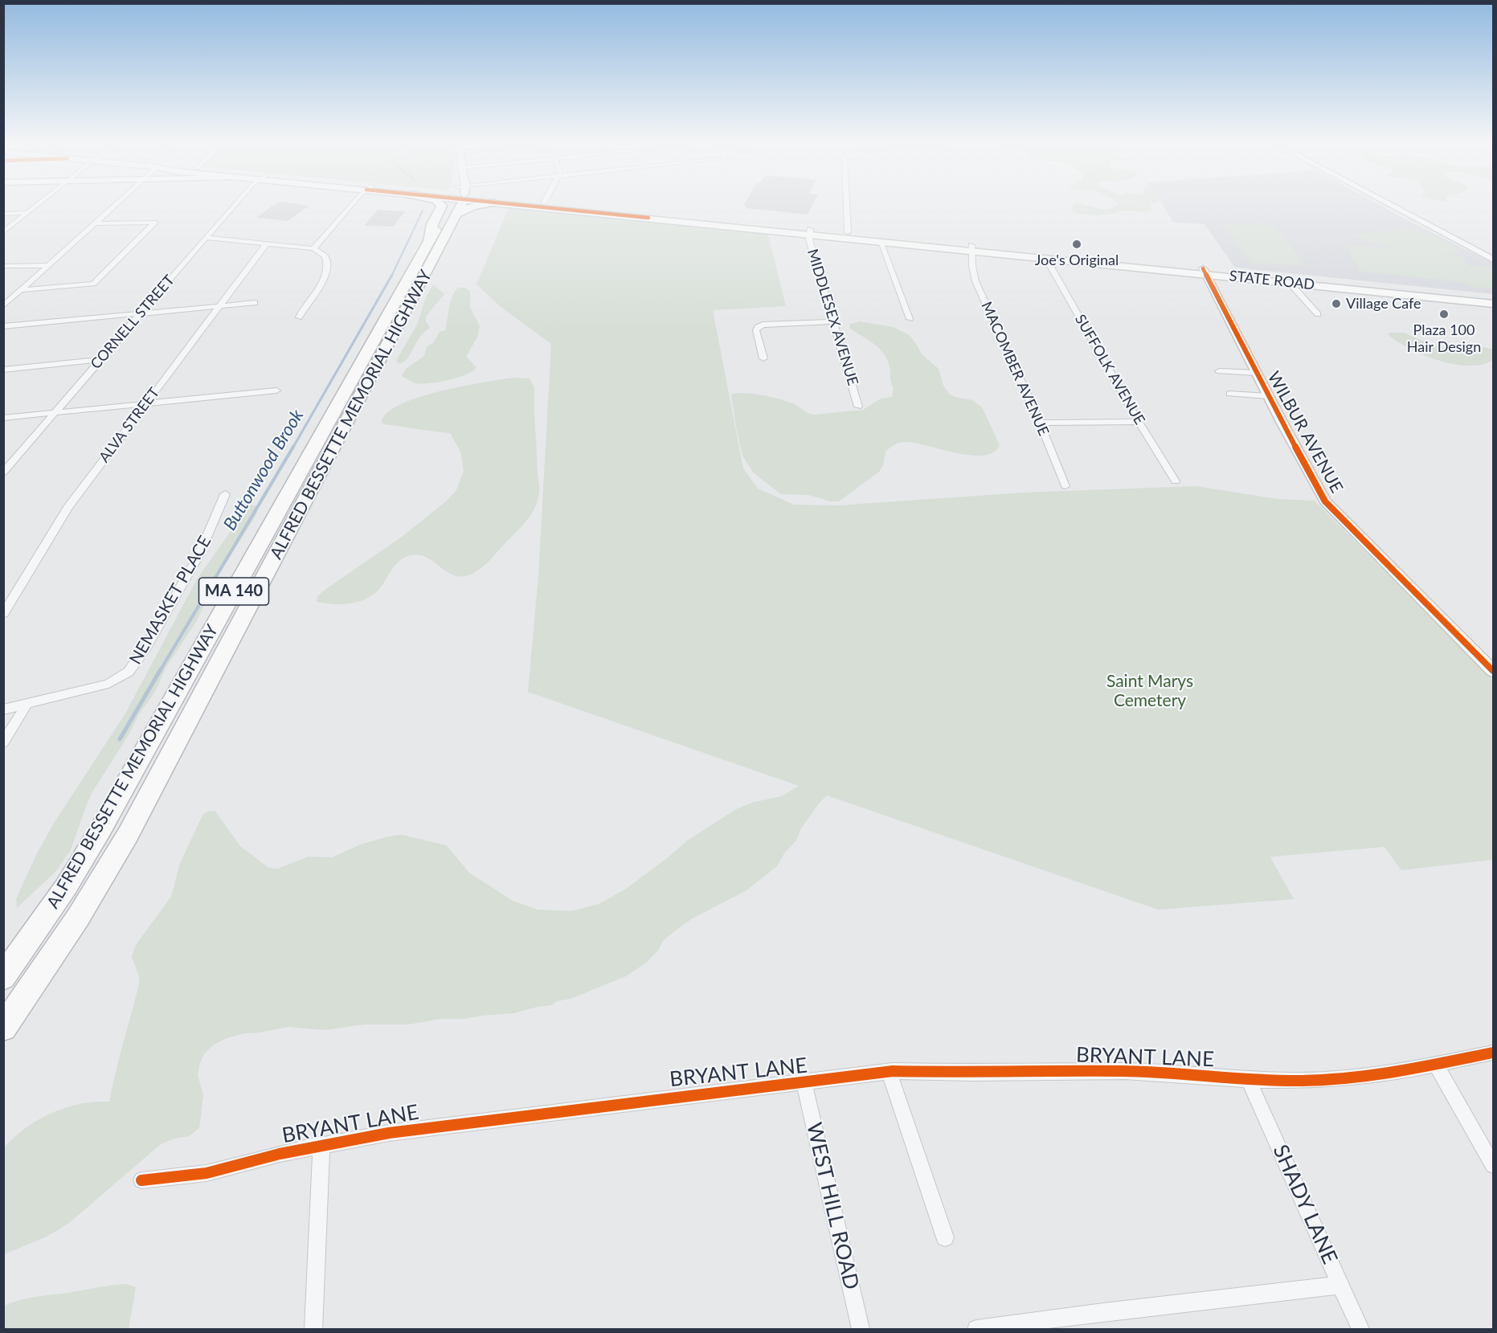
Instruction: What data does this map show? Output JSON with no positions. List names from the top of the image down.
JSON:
{
  "streets": {
    "highway": ["ALFRED BESSETTE MEMORIAL HIGHWAY", "MA 140"],
    "main road": ["STATE ROAD"],
    "street": [
      "MIDDLESEX AVENUE",
      "CORNELL STREET",
      "MACOMBER AVENUE",
      "SUFFOLK AVENUE",
      "ALVA STREET",
      "WILBUR AVENUE",
      "NEMASKET PLACE",
      "BRYANT LANE",
      "SHADY LANE",
      "WEST HILL ROAD"
    ]
  },
  "crossings": [
    ["STATE ROAD", "MIDDLESEX AVENUE"],
    ["STATE ROAD", "MACOMBER AVENUE"],
    ["STATE ROAD", "SUFFOLK AVENUE"],
    ["STATE ROAD", "WILBUR AVENUE"],
    ["BRYANT LANE", "SHADY LANE"],
    ["BRYANT LANE", "WEST HILL ROAD"]
  ],
  "water": ["Buttonwood Brook"],
  "parks": ["Saint Marys Cemetery"],
  "places": ["Joe's Original", "Village Cafe", "Plaza 100 Hair Design"]
}
